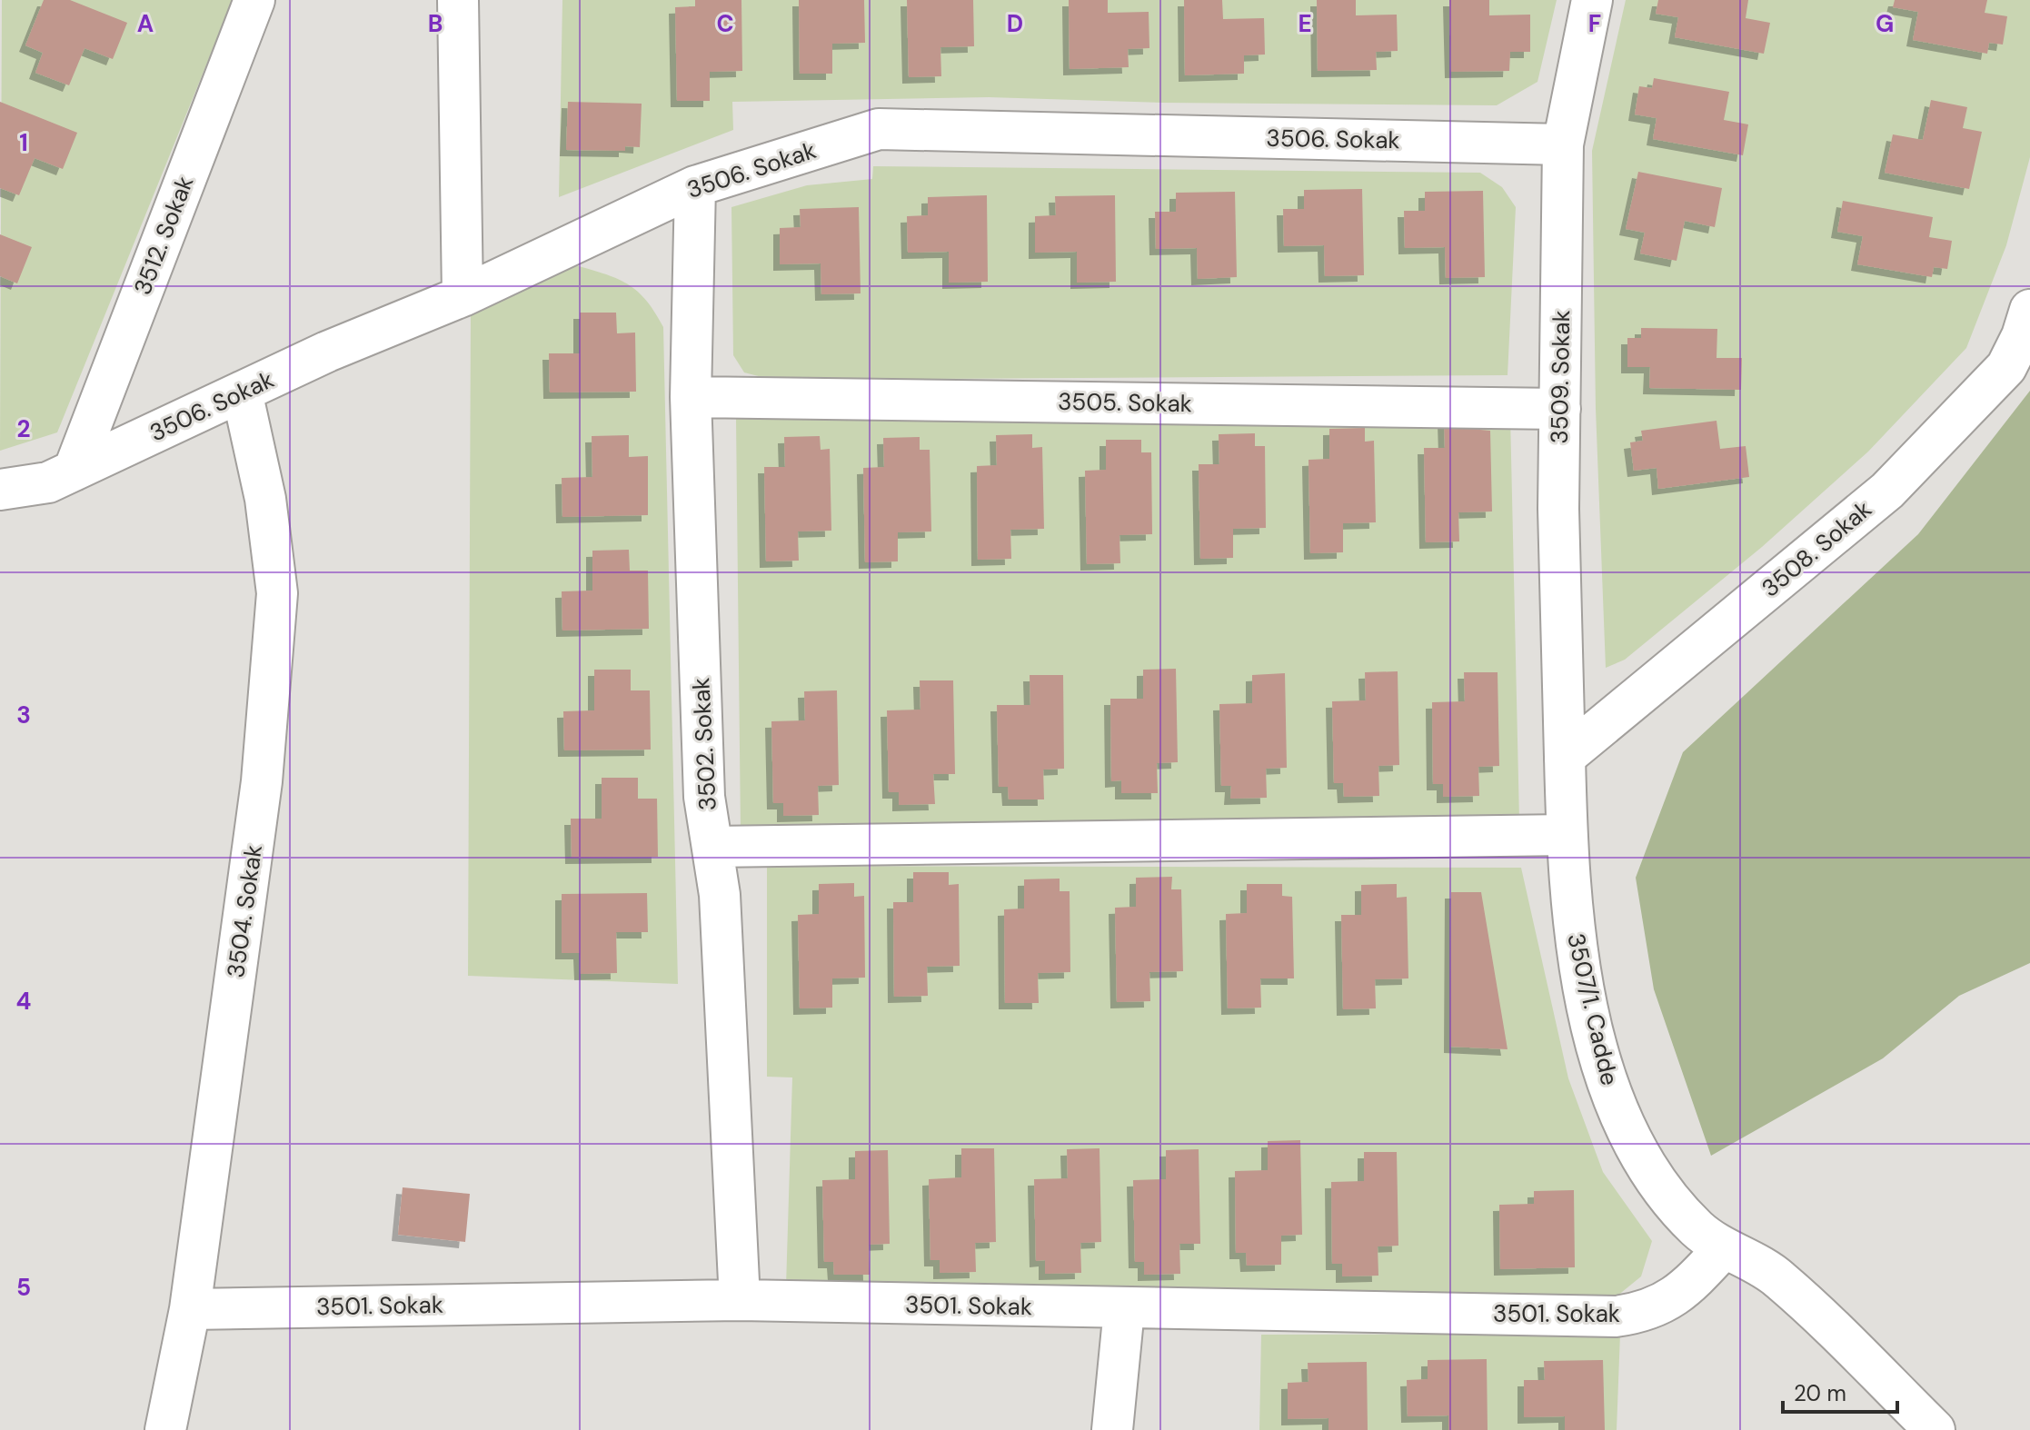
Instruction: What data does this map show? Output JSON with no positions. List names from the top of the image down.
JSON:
{
  "streets": {
    "street": [
      "3506. Sokak",
      "3512. Sokak",
      "3509. Sokak",
      "3505. Sokak",
      "3508. Sokak",
      "3502. Sokak",
      "3504. Sokak",
      "3507/1. Cadde",
      "3501. Sokak"
    ]
  },
  "crossings": [
    ["3506. Sokak", "3512. Sokak"],
    ["3506. Sokak", "3509. Sokak"],
    ["3506. Sokak", "3502. Sokak"],
    ["3506. Sokak", "3504. Sokak"],
    ["3509. Sokak", "3505. Sokak"],
    ["3509. Sokak", "3508. Sokak"],
    ["3509. Sokak", "3507/1. Cadde"],
    ["3505. Sokak", "3502. Sokak"],
    ["3508. Sokak", "3507/1. Cadde"],
    ["3502. Sokak", "3501. Sokak"],
    ["3504. Sokak", "3501. Sokak"],
    ["3507/1. Cadde", "3501. Sokak"]
  ],
  "scale_bar": "20 m",
  "grid": {
    "columns": [
      "A",
      "B",
      "C",
      "D",
      "E",
      "F",
      "G"
    ],
    "rows": [
      "1",
      "2",
      "3",
      "4",
      "5"
    ]
  }
}
